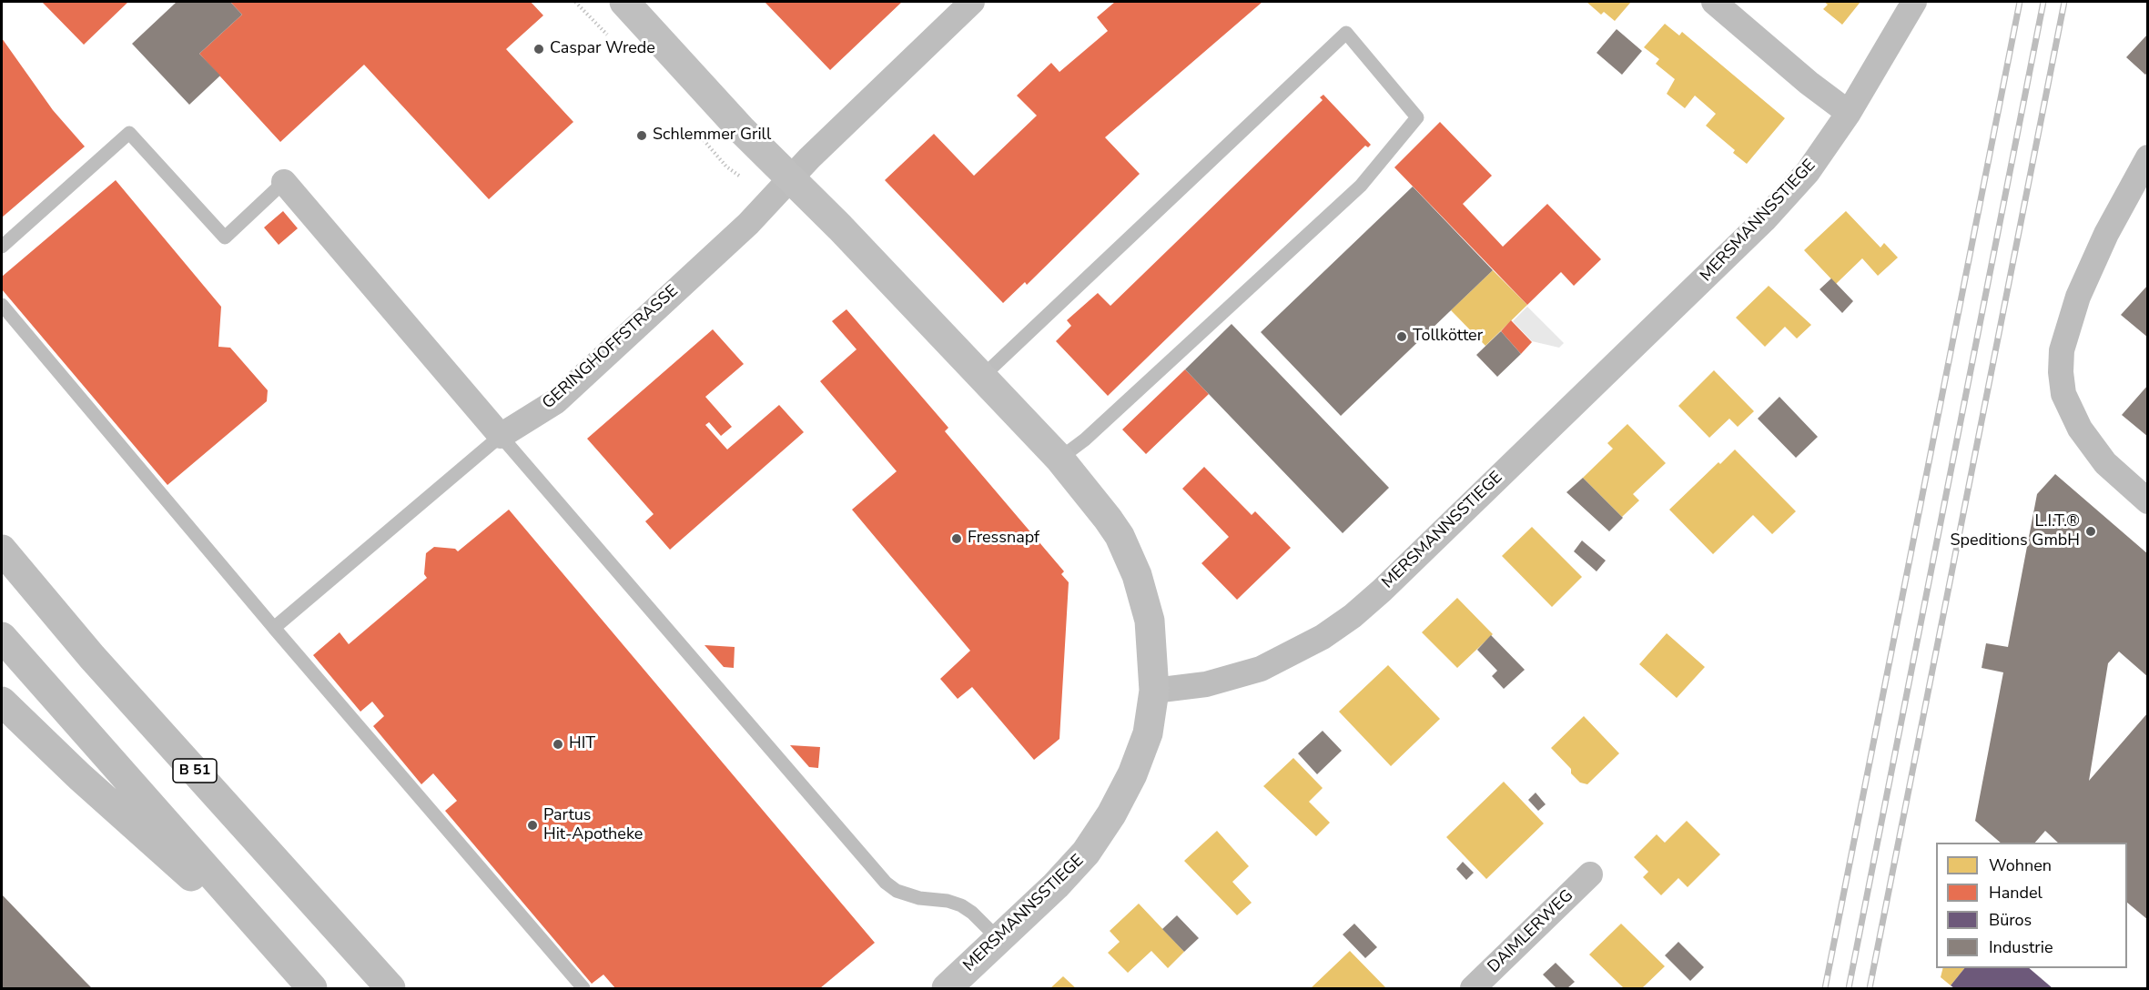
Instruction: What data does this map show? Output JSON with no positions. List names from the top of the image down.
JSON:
{
  "streets": {
    "highway": ["B 51"],
    "street": ["MERSMANNSSTIEGE", "GERINGHOFFSTRASSE", "DAIMLERWEG"]
  },
  "places": [
    "Caspar Wrede",
    "Schlemmer Grill",
    "Tollkötter",
    "L.I.T.® Speditions GmbH",
    "Fressnapf",
    "HIT",
    "Partus Hit-Apotheke"
  ],
  "legend": [
    "Wohnen",
    "Handel",
    "Büros",
    "Industrie"
  ]
}
